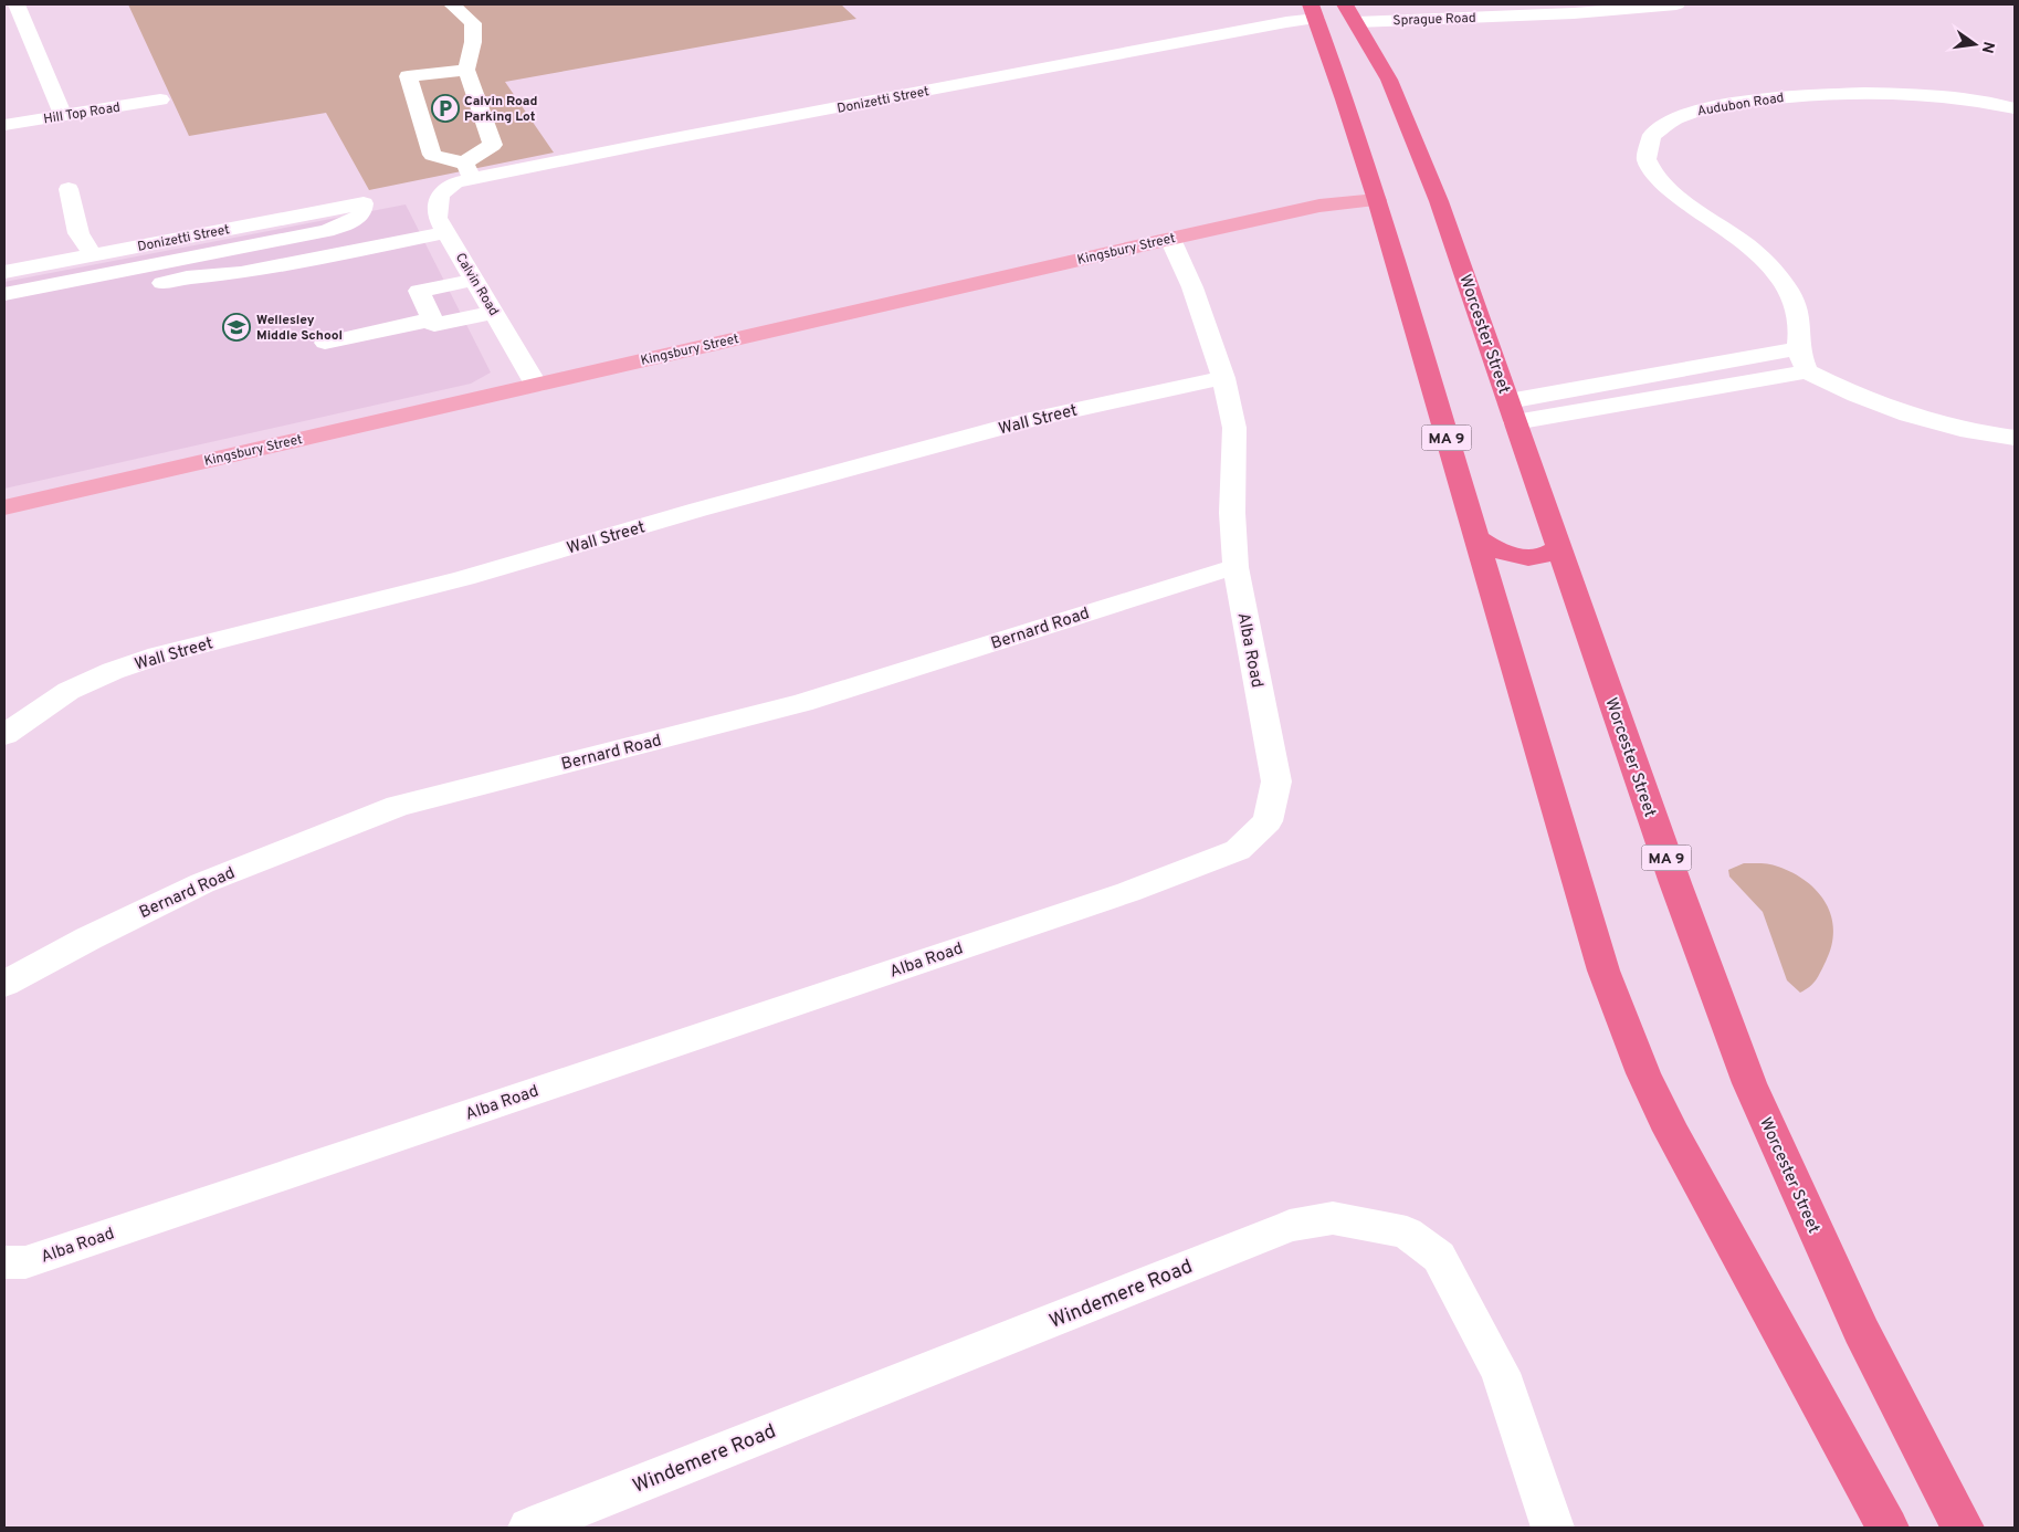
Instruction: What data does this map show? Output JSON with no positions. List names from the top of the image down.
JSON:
{
  "streets": {
    "highway": ["Worcester Street", "MA 9"],
    "main road": ["Kingsbury Street"],
    "street": [
      "Sprague Road",
      "Donizetti Street",
      "Audubon Road",
      "Hill Top Road",
      "Calvin Road",
      "Wall Street",
      "Bernard Road",
      "Alba Road",
      "Windemere Road"
    ]
  },
  "crossings": [
    ["Sprague Road", "Worcester Street"],
    ["Donizetti Street", "Calvin Road"],
    ["Donizetti Street", "MA 9"],
    ["Kingsbury Street", "Calvin Road"],
    ["Kingsbury Street", "MA 9"],
    ["Kingsbury Street", "Alba Road"],
    ["Wall Street", "Alba Road"],
    ["Bernard Road", "Alba Road"]
  ],
  "places": {
    "parking": ["Calvin Road Parking Lot"],
    "school or university": ["Wellesley Middle School"]
  },
  "north": "right"
}
